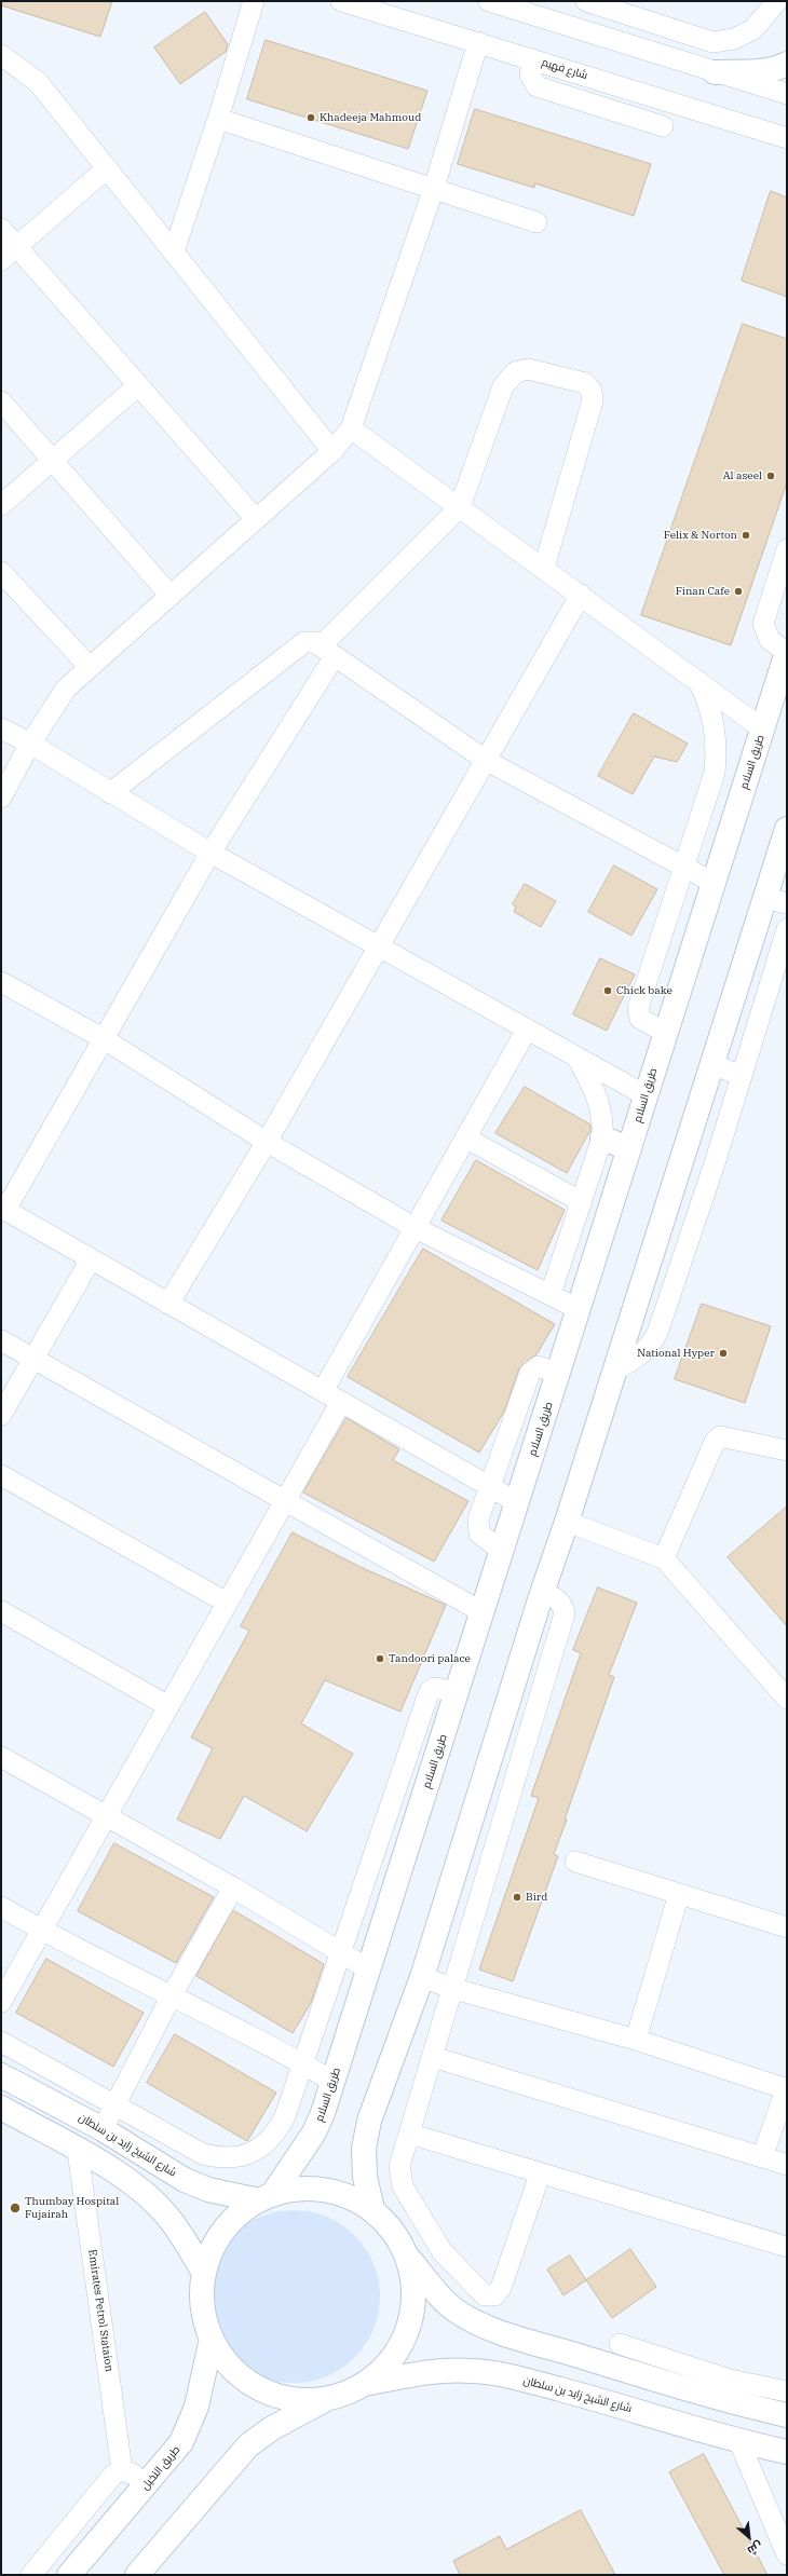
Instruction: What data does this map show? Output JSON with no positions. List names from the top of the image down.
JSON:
{
  "streets": {
    "main road": ["طريق السلام", "شارع الشيخ زايد بن سلطان", "طريق النخيل"],
    "street": ["شارع فهيم", "Emirates Petrol Stataion"]
  },
  "crossings": [
    ["طريق السلام", "شارع الشيخ زايد بن سلطان"]
  ],
  "places": [
    "Khadeeja Mahmoud",
    "Al aseel",
    "Felix & Norton",
    "Finan Cafe",
    "Chick bake",
    "National Hyper",
    "Tandoori palace",
    "Bird",
    "Thumbay Hospital Fujairah"
  ],
  "north": "bottom right"
}
